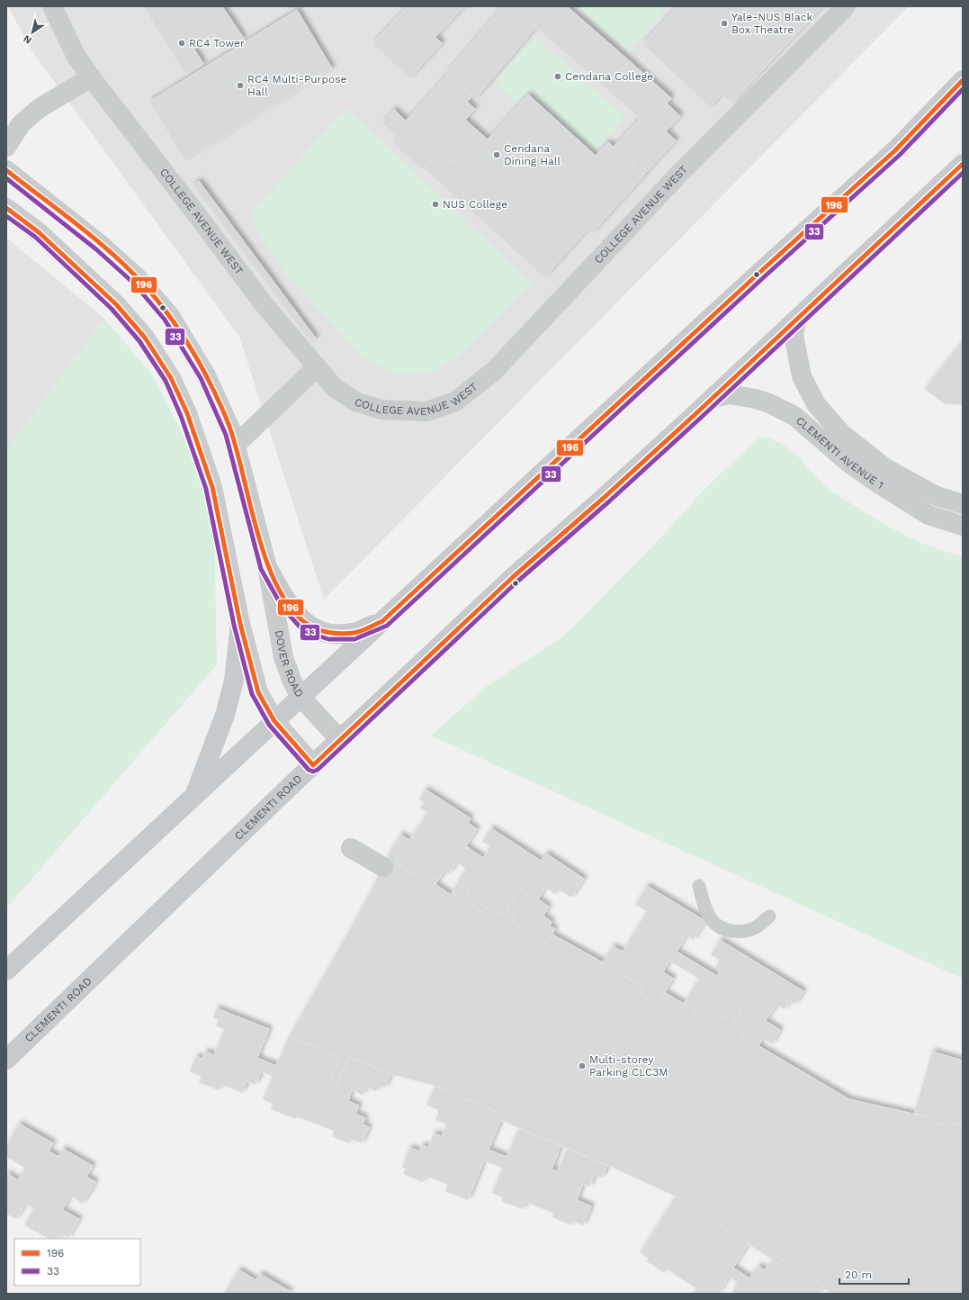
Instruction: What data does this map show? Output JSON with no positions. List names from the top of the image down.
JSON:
{
  "streets": {
    "main road": ["CLEMENTI ROAD"],
    "street": ["COLLEGE AVENUE WEST", "CLEMENTI AVENUE 1", "DOVER ROAD"]
  },
  "crossings": [
    ["CLEMENTI AVENUE 1", "CLEMENTI ROAD"],
    ["DOVER ROAD", "CLEMENTI ROAD"]
  ],
  "places": [
    "Yale-NUS Black Box Theatre",
    "RC4 Tower",
    "Cendana College",
    "RC4 Multi-Purpose Hall",
    "Cendana Dining Hall",
    "NUS College",
    "Multi-storey Parking CLC3M"
  ],
  "lines": ["transit line 196", "transit line 33"],
  "legend": ["196", "33"],
  "scale_bar": "20 m",
  "north": "bottom left"
}
